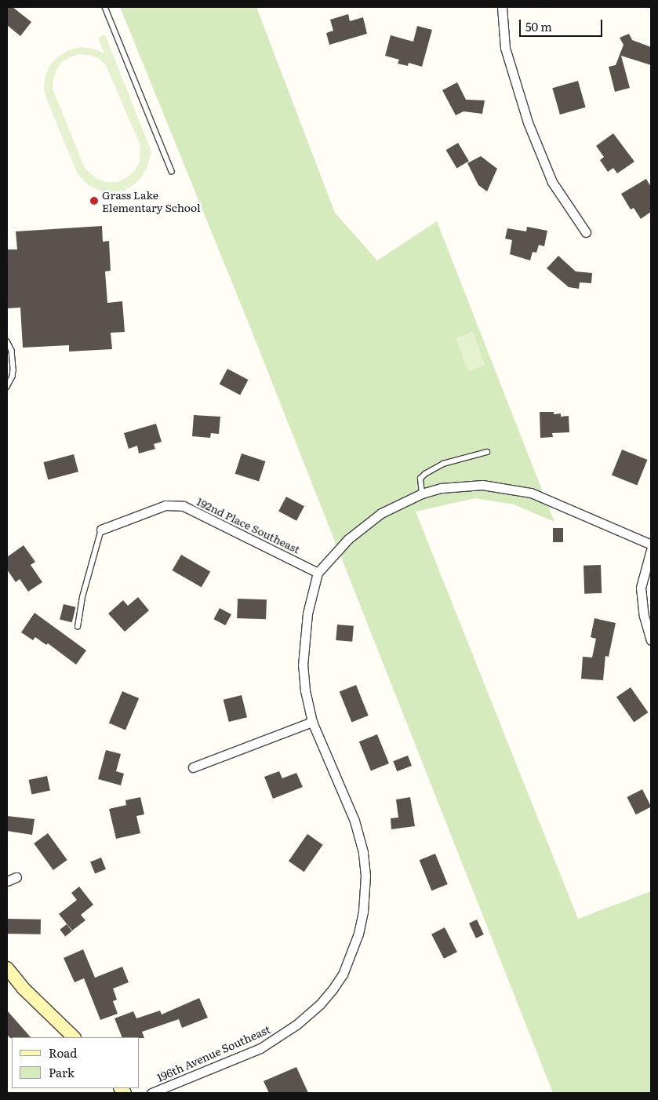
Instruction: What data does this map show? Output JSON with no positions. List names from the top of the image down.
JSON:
{
  "streets": {
    "street": ["192nd Place Southeast", "196th Avenue Southeast"]
  },
  "crossings": [
    ["192nd Place Southeast", "196th Avenue Southeast"]
  ],
  "places": ["Grass Lake Elementary School"],
  "legend": ["Road", "Park"],
  "scale_bar": "50 m"
}
